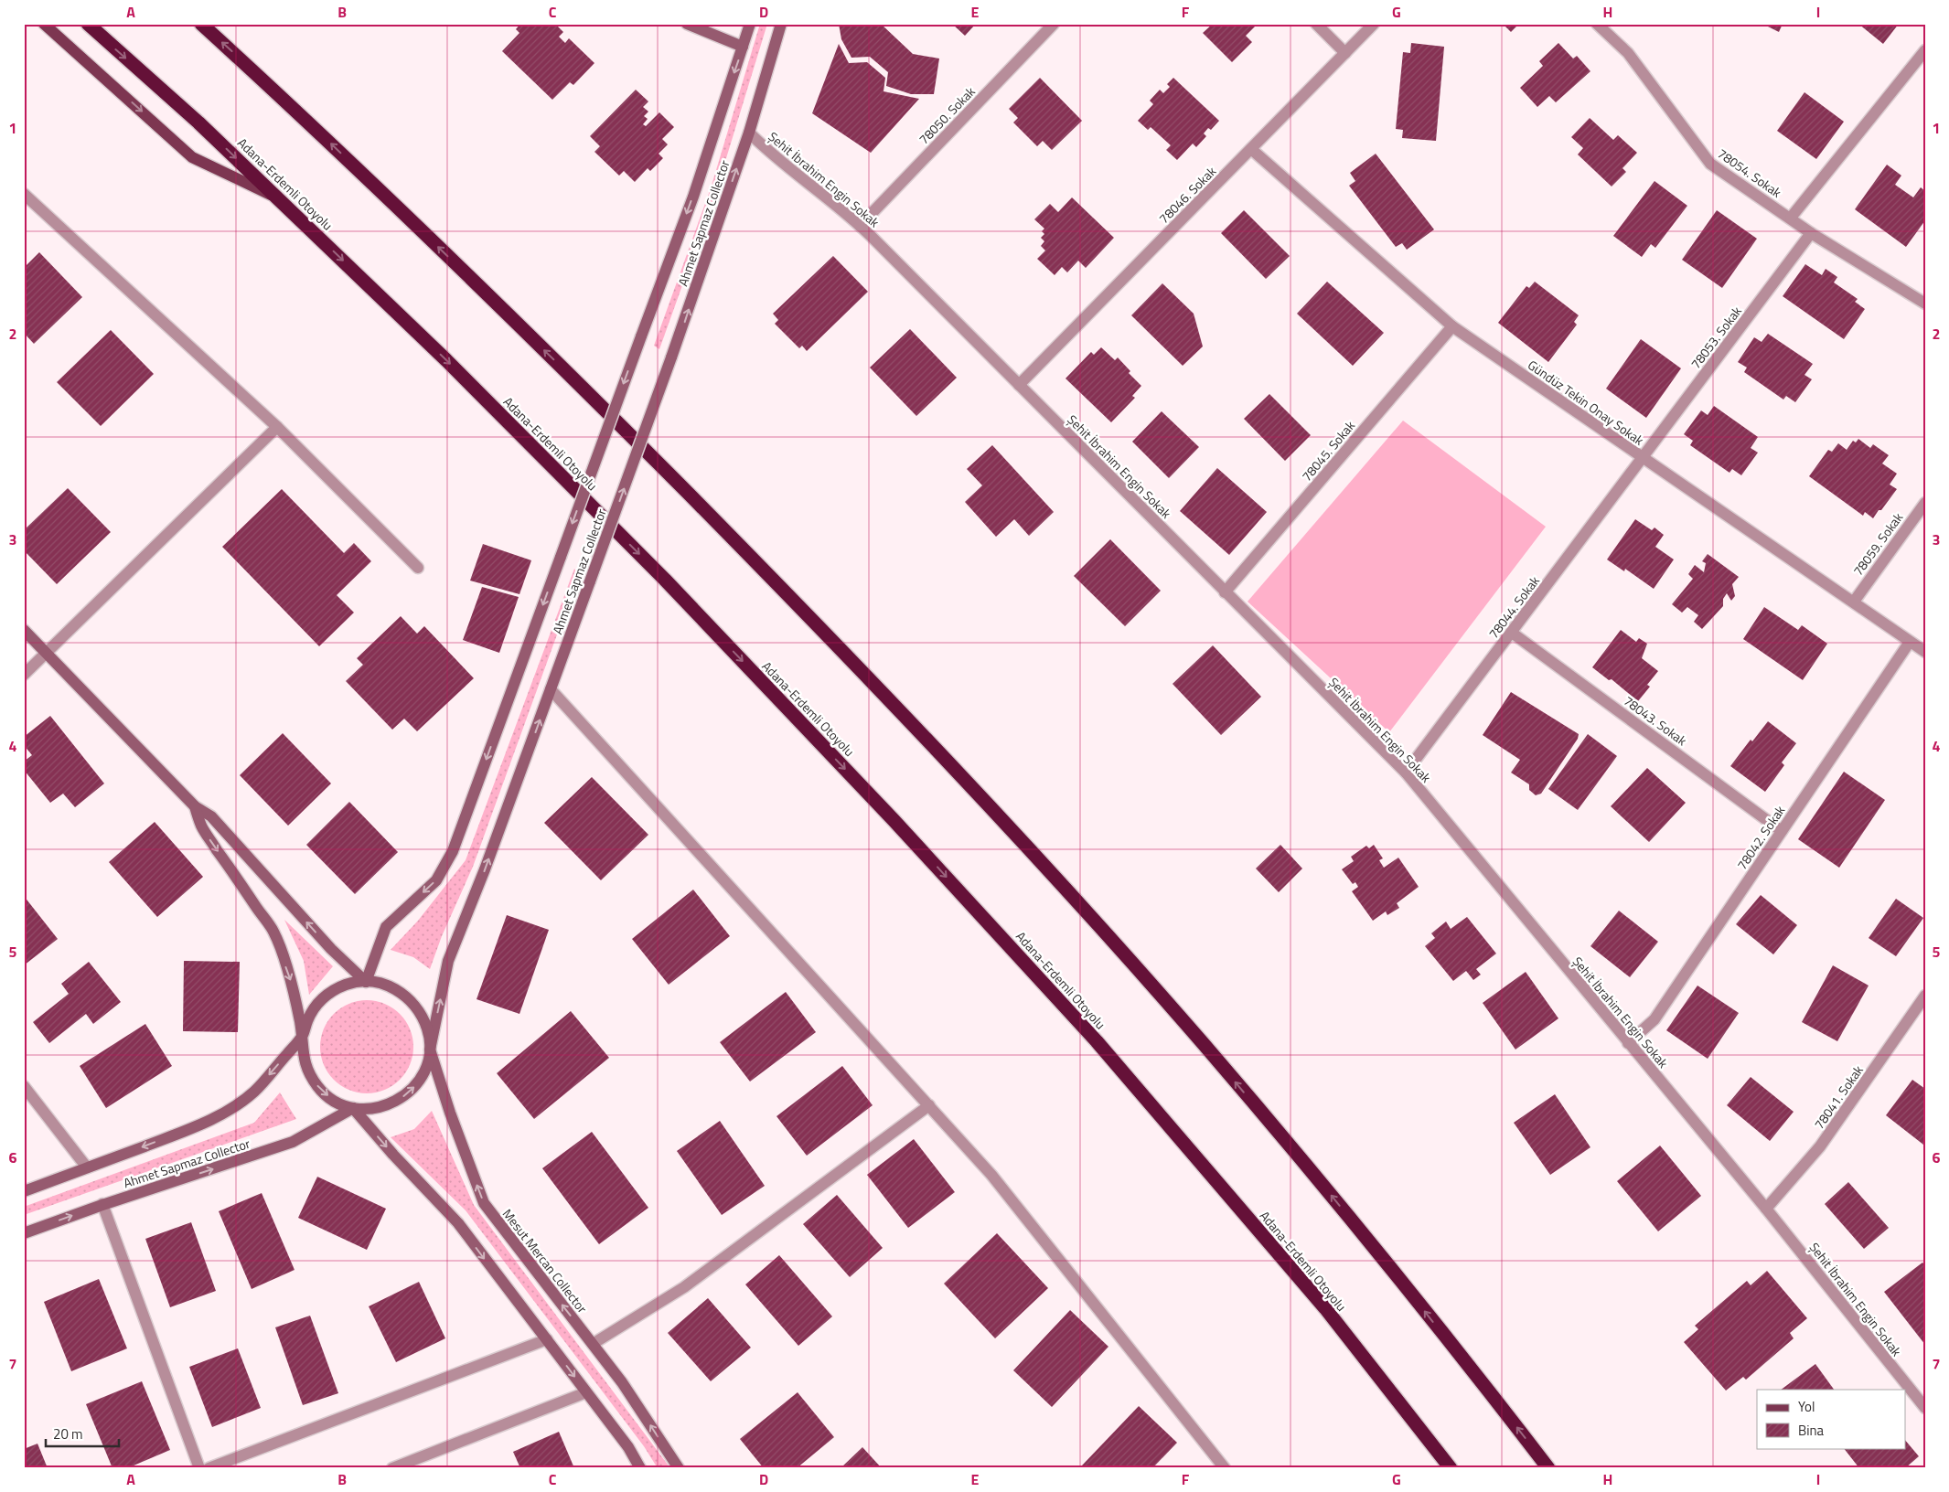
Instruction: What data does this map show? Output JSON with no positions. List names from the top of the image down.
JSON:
{
  "streets": {
    "highway": ["Adana-Erdemli Otoyolu"],
    "main road": ["Ahmet Sapmaz Collector", "Mesut Mercan Collector"],
    "street": [
      "78050. Sokak",
      "78054. Sokak",
      "Şehit İbrahim Engin Sokak",
      "78046. Sokak",
      "78053. Sokak",
      "Gündüz Tekin Onay Sokak",
      "78045. Sokak",
      "78059. Sokak",
      "78044. Sokak",
      "78043. Sokak",
      "78042. Sokak",
      "78041. Sokak"
    ]
  },
  "crossings": [
    ["78050. Sokak", "Şehit İbrahim Engin Sokak"],
    ["78054. Sokak", "78053. Sokak"],
    ["Şehit İbrahim Engin Sokak", "78046. Sokak"],
    ["Şehit İbrahim Engin Sokak", "Ahmet Sapmaz Collector"],
    ["Şehit İbrahim Engin Sokak", "78045. Sokak"],
    ["Şehit İbrahim Engin Sokak", "78044. Sokak"],
    ["Şehit İbrahim Engin Sokak", "78042. Sokak"],
    ["Şehit İbrahim Engin Sokak", "78041. Sokak"],
    ["78046. Sokak", "Gündüz Tekin Onay Sokak"],
    ["Ahmet Sapmaz Collector", "Mesut Mercan Collector"],
    ["78053. Sokak", "Gündüz Tekin Onay Sokak"],
    ["78053. Sokak", "78044. Sokak"],
    ["Gündüz Tekin Onay Sokak", "78045. Sokak"],
    ["Gündüz Tekin Onay Sokak", "78059. Sokak"],
    ["Gündüz Tekin Onay Sokak", "78044. Sokak"],
    ["Gündüz Tekin Onay Sokak", "78042. Sokak"],
    ["78044. Sokak", "78043. Sokak"],
    ["78043. Sokak", "78042. Sokak"]
  ],
  "legend": ["Yol", "Bina"],
  "scale_bar": "20 m",
  "grid": {
    "columns": [
      "A",
      "B",
      "C",
      "D",
      "E",
      "F",
      "G",
      "H",
      "I"
    ],
    "rows": [
      "1",
      "2",
      "3",
      "4",
      "5",
      "6",
      "7"
    ]
  }
}
